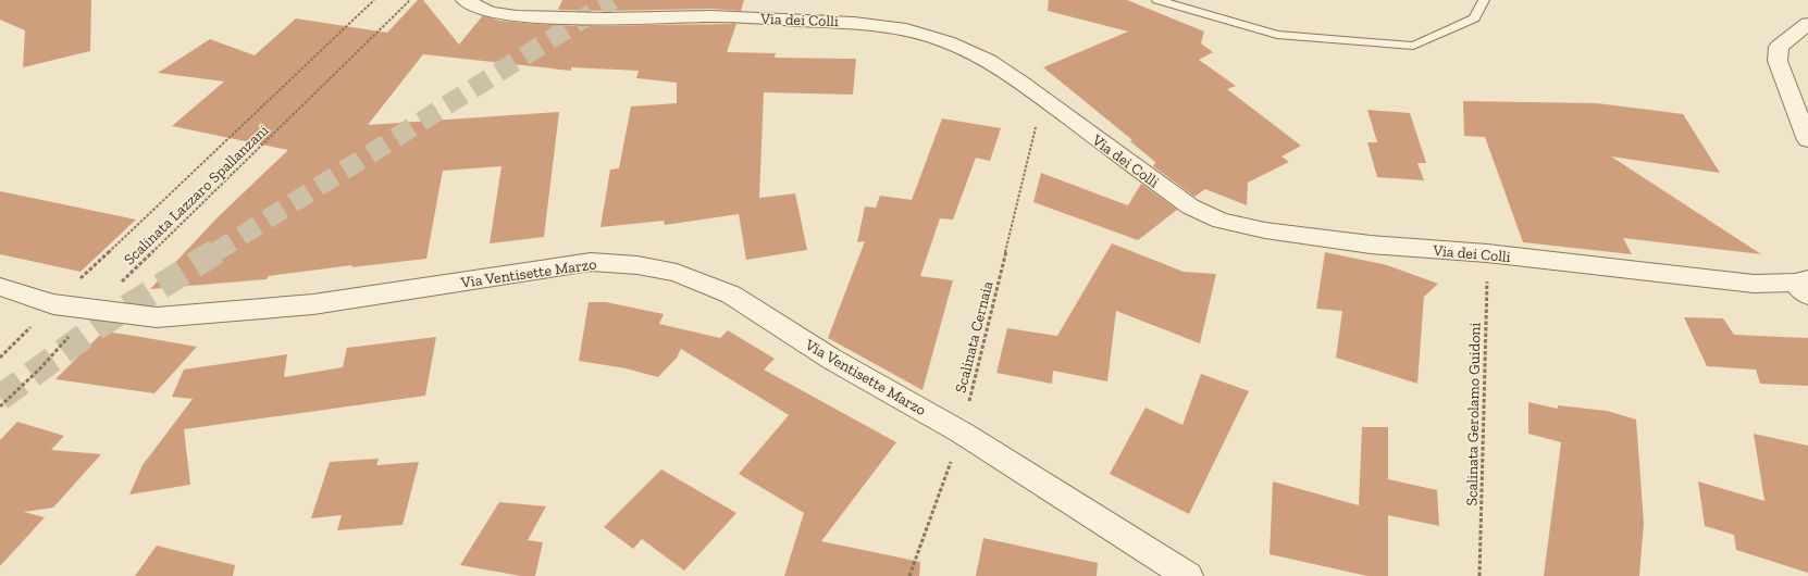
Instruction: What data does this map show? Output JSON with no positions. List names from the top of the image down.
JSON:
{
  "streets": {
    "street": ["Via dei Colli", "Via Ventisette Marzo"],
    "path": ["Scalinata Lazzaro Spallanzani", "Scalinata Cernaia", "Scalinata Gerolamo Guidoni"]
  },
  "crossings": [
    ["Via dei Colli", "Scalinata Cernaia"],
    ["Via dei Colli", "Scalinata Gerolamo Guidoni"],
    ["Scalinata Lazzaro Spallanzani", "Via Ventisette Marzo"],
    ["Via Ventisette Marzo", "Scalinata Cernaia"]
  ]
}
